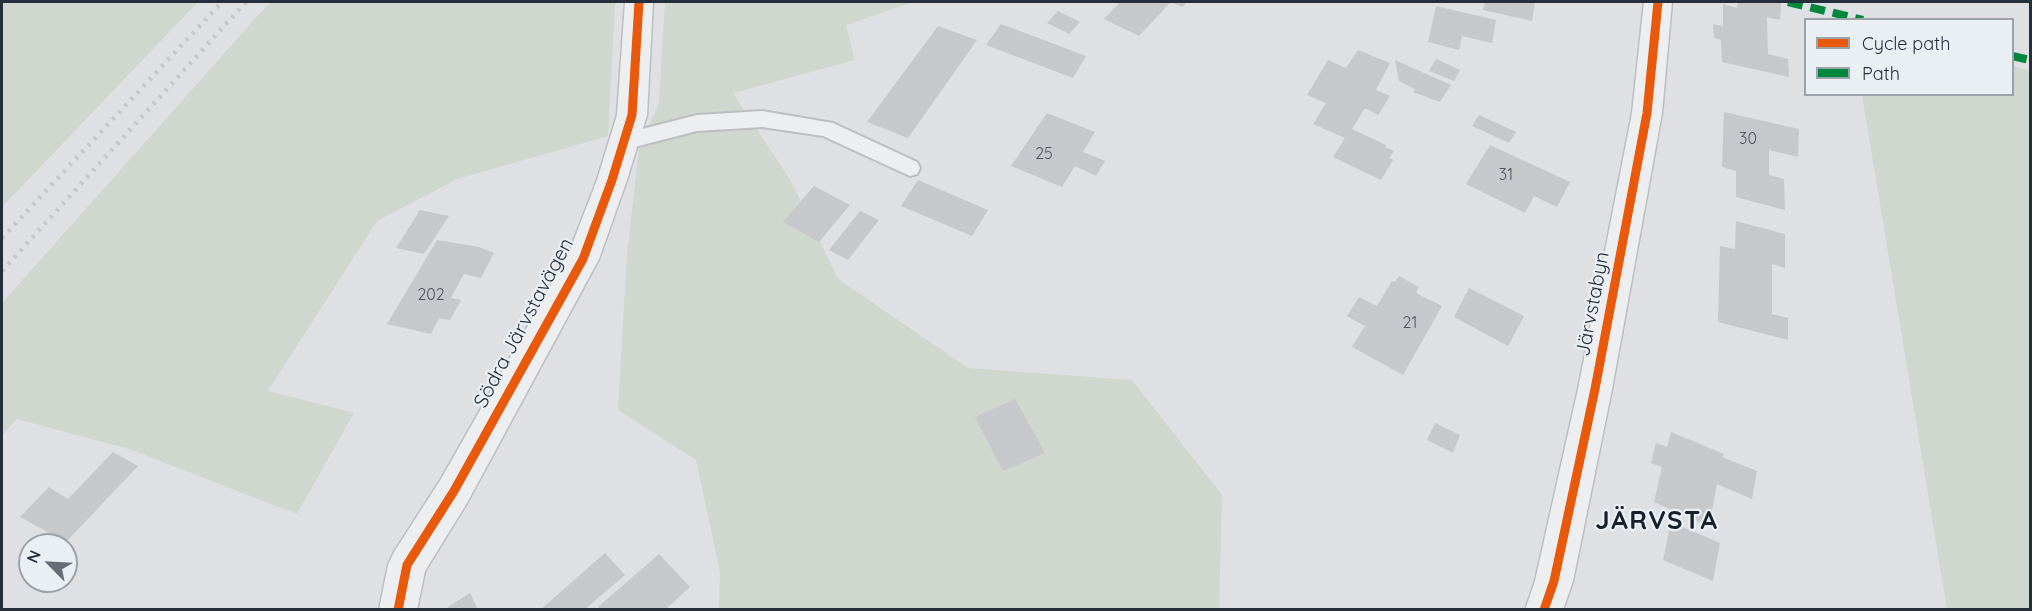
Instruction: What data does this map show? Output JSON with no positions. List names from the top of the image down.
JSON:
{
  "streets": {
    "street": ["Järvstabyn", "Södra Järvstavägen"]
  },
  "districts": ["JÄRVSTA"],
  "house_numbers": [
    "30",
    "25",
    "31",
    "202",
    "21"
  ],
  "legend": ["Cycle path", "Path"],
  "north": "top left"
}
